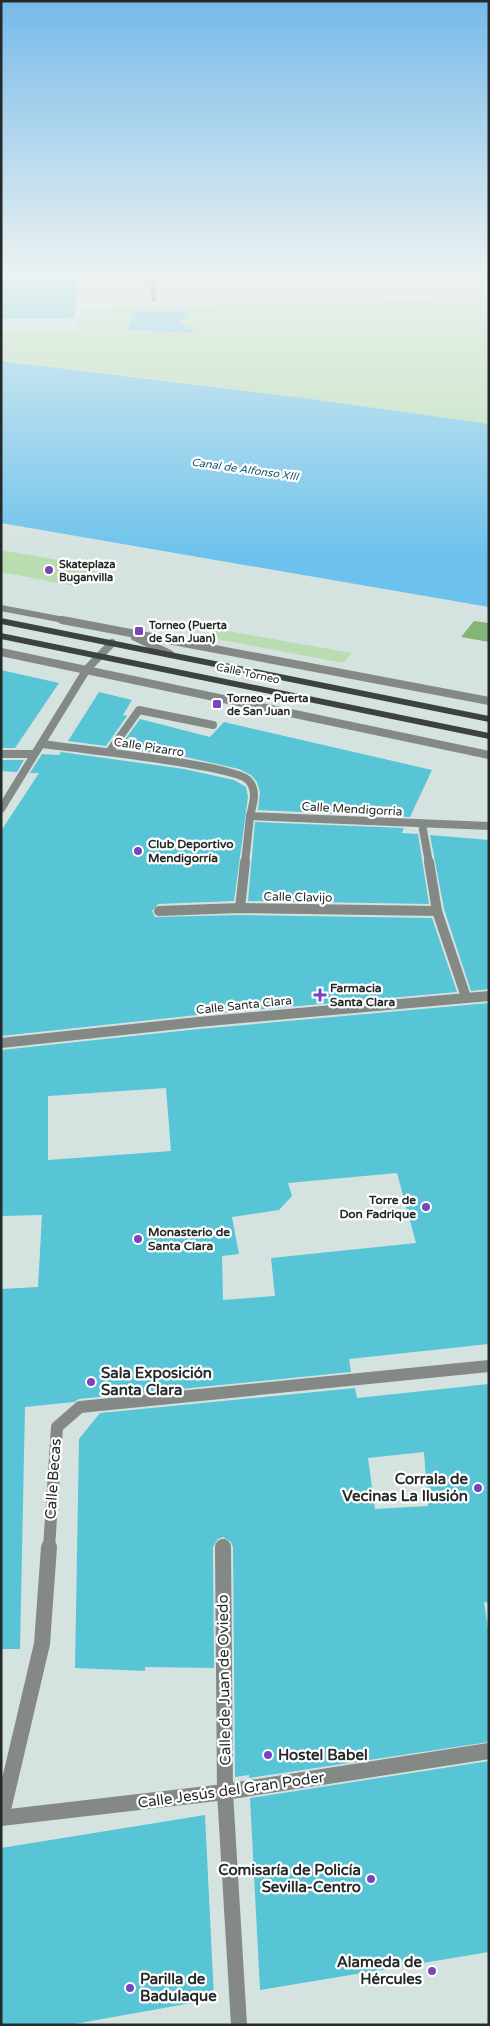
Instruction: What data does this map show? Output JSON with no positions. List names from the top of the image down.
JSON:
{
  "streets": {
    "main road": ["Calle Torneo"],
    "street": [
      "Calle Pizarro",
      "Calle Mendigorria",
      "Calle Clavijo",
      "Calle Santa Clara",
      "Calle Becas",
      "Calle de Juan de Oviedo",
      "Calle Jesús del Gran Poder"
    ]
  },
  "crossings": [
    ["Calle Pizarro", "Calle Mendigorria"],
    ["Calle Becas", "Calle Jesús del Gran Poder"],
    ["Calle de Juan de Oviedo", "Calle Jesús del Gran Poder"]
  ],
  "water": ["Canal de Alfonso XIII"],
  "places": {
    "other": [
      "Skateplaza Buganvilla",
      "Club Deportivo Mendigorría",
      "Torre de Don Fadrique",
      "Monasterio de Santa Clara",
      "Sala Exposición Santa Clara",
      "Corrala de Vecinas La Ilusión",
      "Hostel Babel",
      "Comisaría de Policía Sevilla-Centro",
      "Alameda de Hércules",
      "Parilla de Badulaque"
    ],
    "transit": ["Torneo (Puerta de San Juan)", "Torneo - Puerta de San Juan"],
    "health": ["Farmacia Santa Clara"]
  }
}
